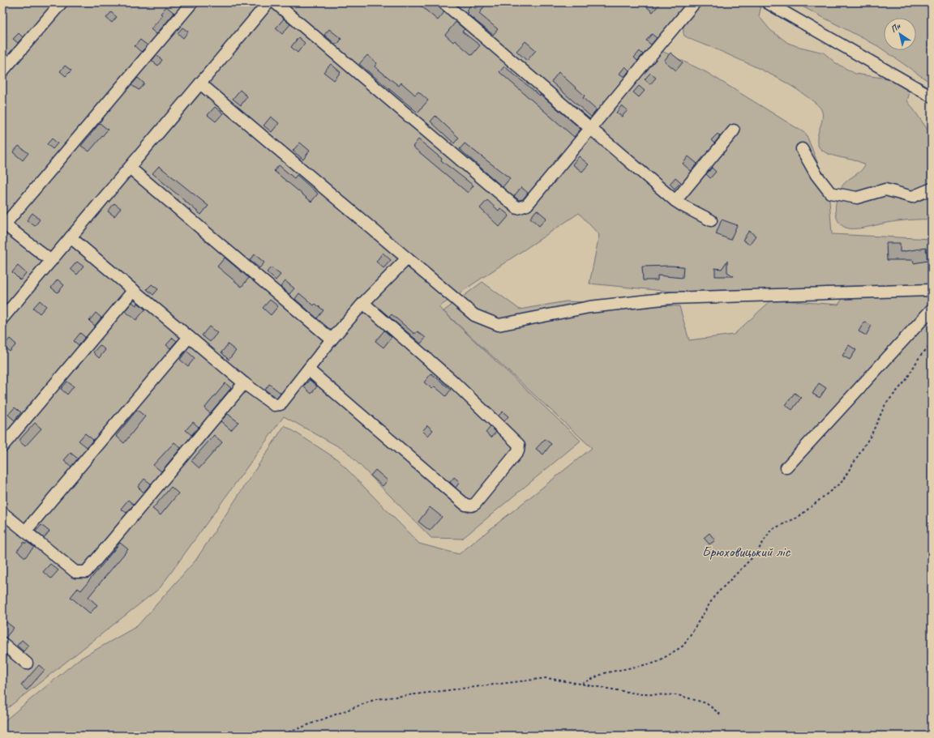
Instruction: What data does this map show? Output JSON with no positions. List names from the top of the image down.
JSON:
{
  "parks": ["Брюховицький ліс"],
  "north": "top left"
}
